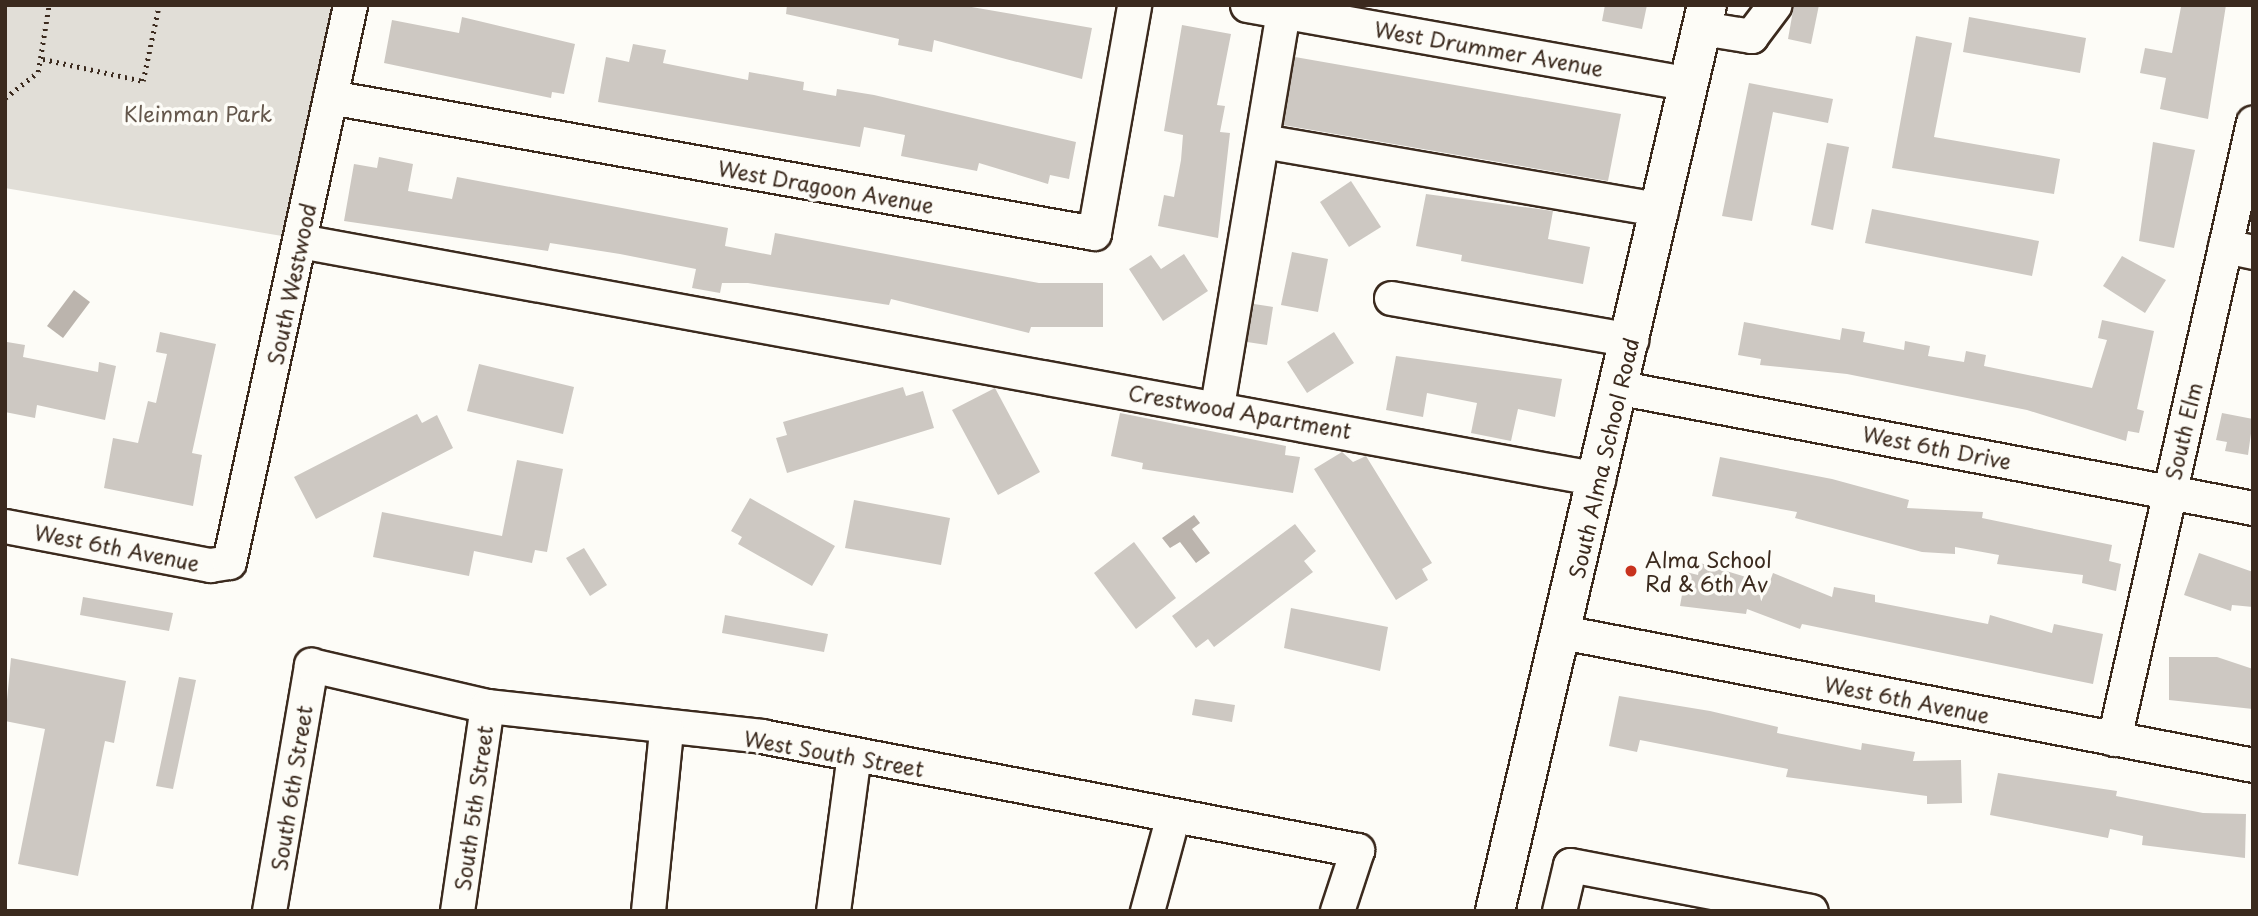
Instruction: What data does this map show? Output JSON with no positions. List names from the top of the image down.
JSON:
{
  "streets": {
    "main road": ["South Alma School Road"],
    "street": [
      "West Drummer Avenue",
      "West Dragoon Avenue",
      "South Westwood",
      "Crestwood Apartment",
      "South Elm",
      "West 6th Drive",
      "West 6th Avenue",
      "West South Street",
      "South 6th Street",
      "South 5th Street"
    ]
  },
  "crossings": [
    ["West Drummer Avenue", "South Alma School Road"],
    ["West Dragoon Avenue", "South Westwood"],
    ["South Westwood", "Crestwood Apartment"],
    ["South Westwood", "West 6th Avenue"],
    ["Crestwood Apartment", "South Alma School Road"],
    ["South Elm", "West 6th Drive"],
    ["South Elm", "West 6th Avenue"],
    ["West 6th Drive", "South Alma School Road"],
    ["South Alma School Road", "West 6th Avenue"],
    ["West South Street", "South 6th Street"],
    ["West South Street", "South 5th Street"]
  ],
  "parks": ["Kleinman Park"],
  "places": ["Alma School Rd & 6th Av"]
}
